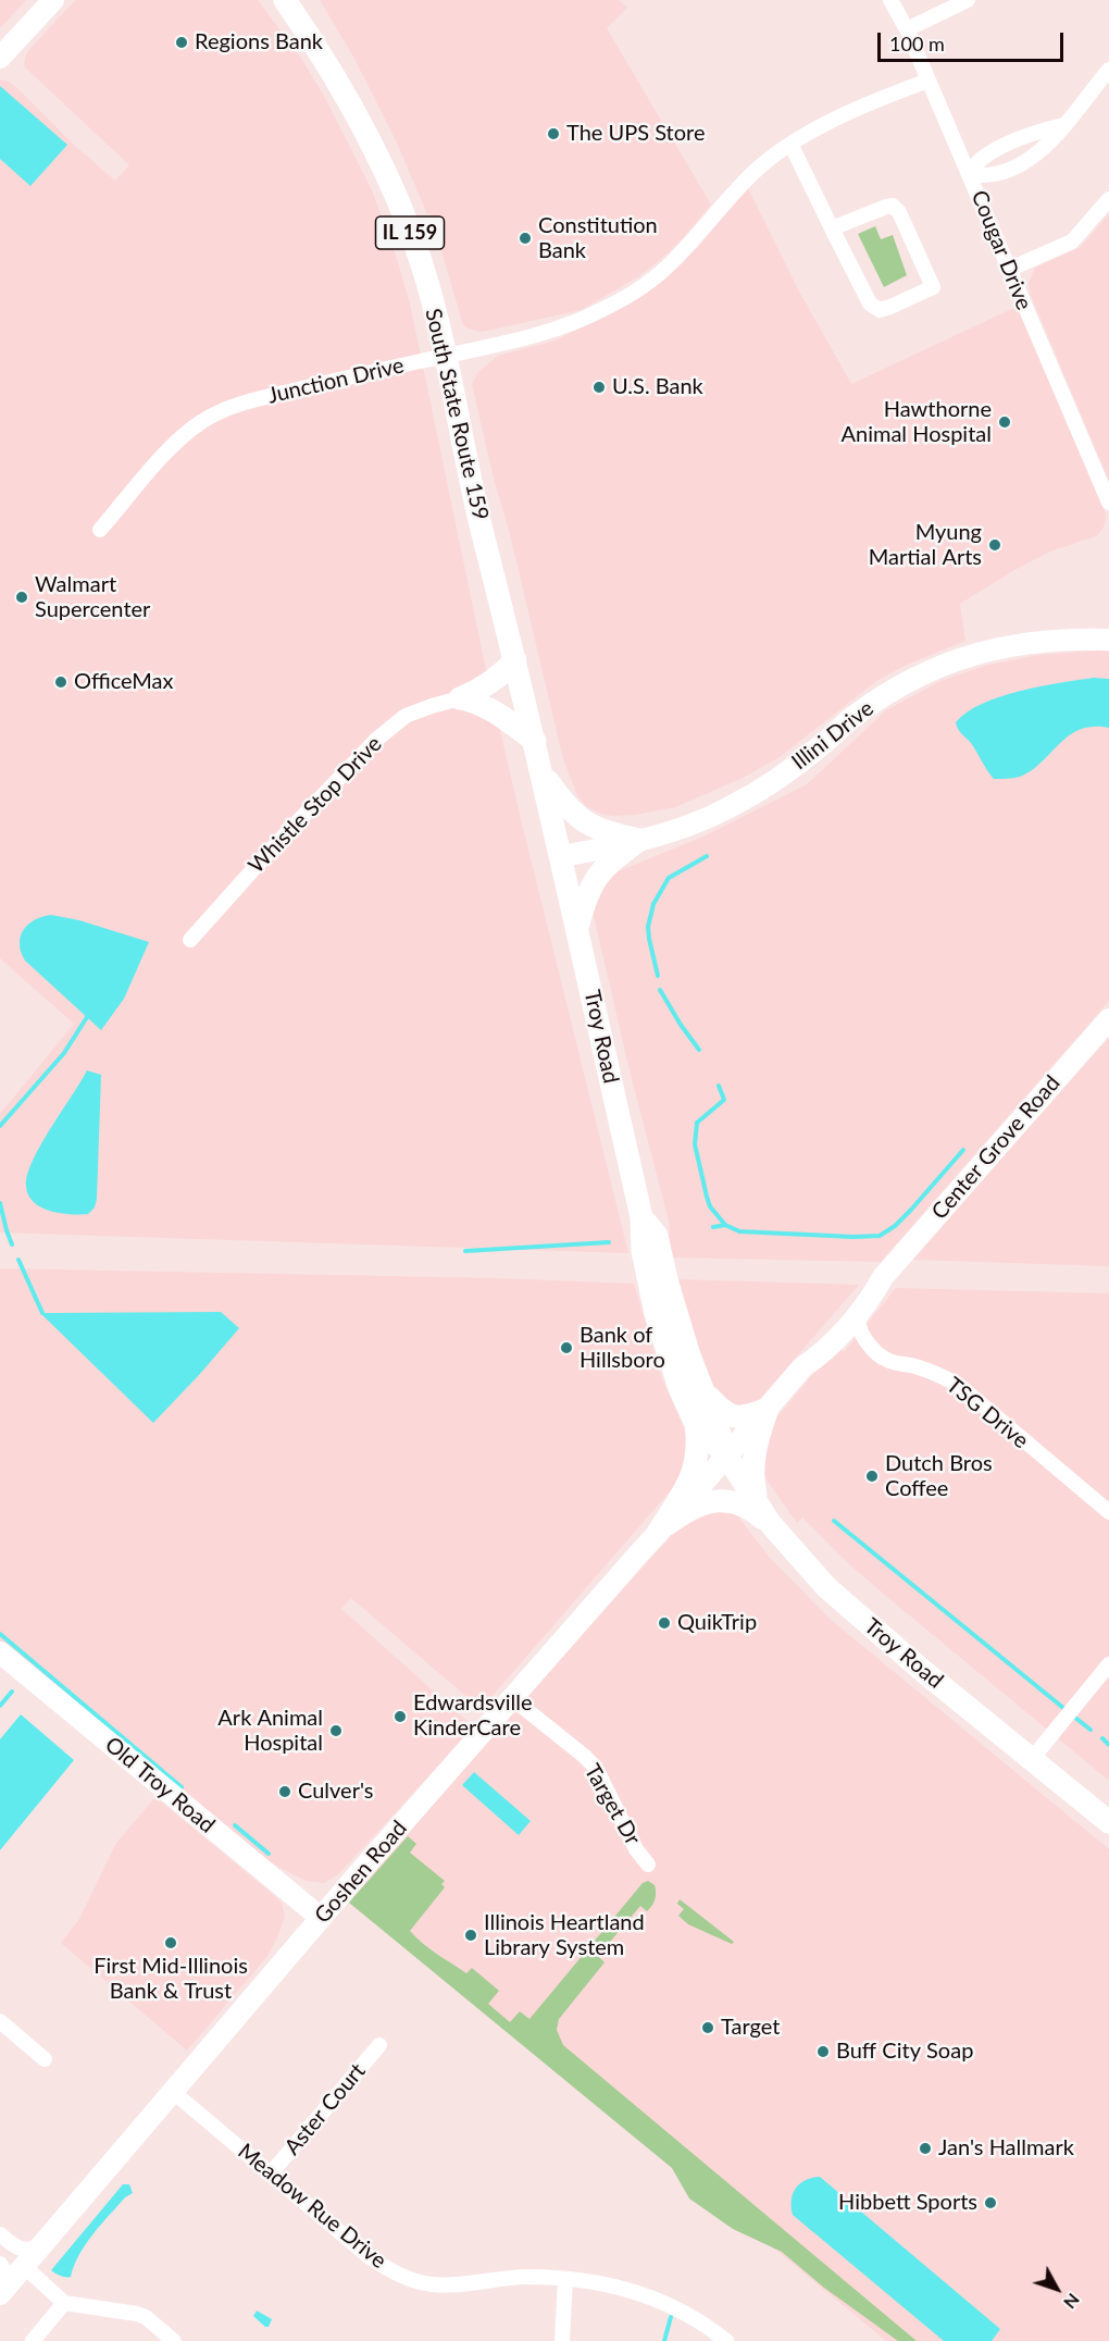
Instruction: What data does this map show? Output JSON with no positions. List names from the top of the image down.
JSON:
{
  "streets": {
    "main road": [
      "IL 159",
      "South State Route 159",
      "Whistle Stop Drive",
      "Troy Road"
    ],
    "street": [
      "Cougar Drive",
      "Junction Drive",
      "Illini Drive",
      "Center Grove Road",
      "TSG Drive",
      "Old Troy Road",
      "Target Dr",
      "Goshen Road",
      "Aster Court",
      "Meadow Rue Drive"
    ]
  },
  "crossings": [
    ["Cougar Drive", "Junction Drive"],
    ["Junction Drive", "South State Route 159"],
    ["South State Route 159", "Illini Drive"],
    ["South State Route 159", "Whistle Stop Drive"],
    ["South State Route 159", "Troy Road"],
    ["Illini Drive", "Troy Road"],
    ["Troy Road", "Center Grove Road"],
    ["Troy Road", "Goshen Road"],
    ["Center Grove Road", "TSG Drive"],
    ["Center Grove Road", "Goshen Road"],
    ["Old Troy Road", "Goshen Road"],
    ["Target Dr", "Goshen Road"],
    ["Goshen Road", "Meadow Rue Drive"],
    ["Aster Court", "Meadow Rue Drive"]
  ],
  "places": [
    "Regions Bank",
    "The UPS Store",
    "Constitution Bank",
    "U.S. Bank",
    "Hawthorne Animal Hospital",
    "Myung Martial Arts",
    "Walmart Supercenter",
    "OfficeMax",
    "Bank of Hillsboro",
    "Dutch Bros Coffee",
    "QuikTrip",
    "Edwardsville KinderCare",
    "Ark Animal Hospital",
    "Culver's",
    "Illinois Heartland Library System",
    "First Mid-Illinois Bank & Trust",
    "Target",
    "Buff City Soap",
    "Jan's Hallmark",
    "Hibbett Sports"
  ],
  "scale_bar": "100 m",
  "north": "bottom right"
}
